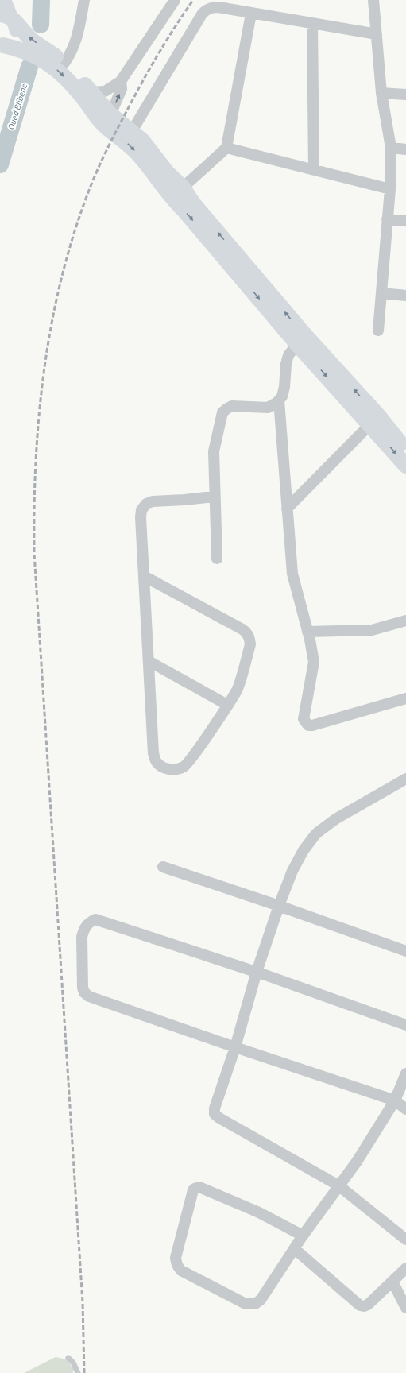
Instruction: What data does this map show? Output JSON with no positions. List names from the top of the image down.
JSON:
{
  "water": ["Oued Blibene"]
}
